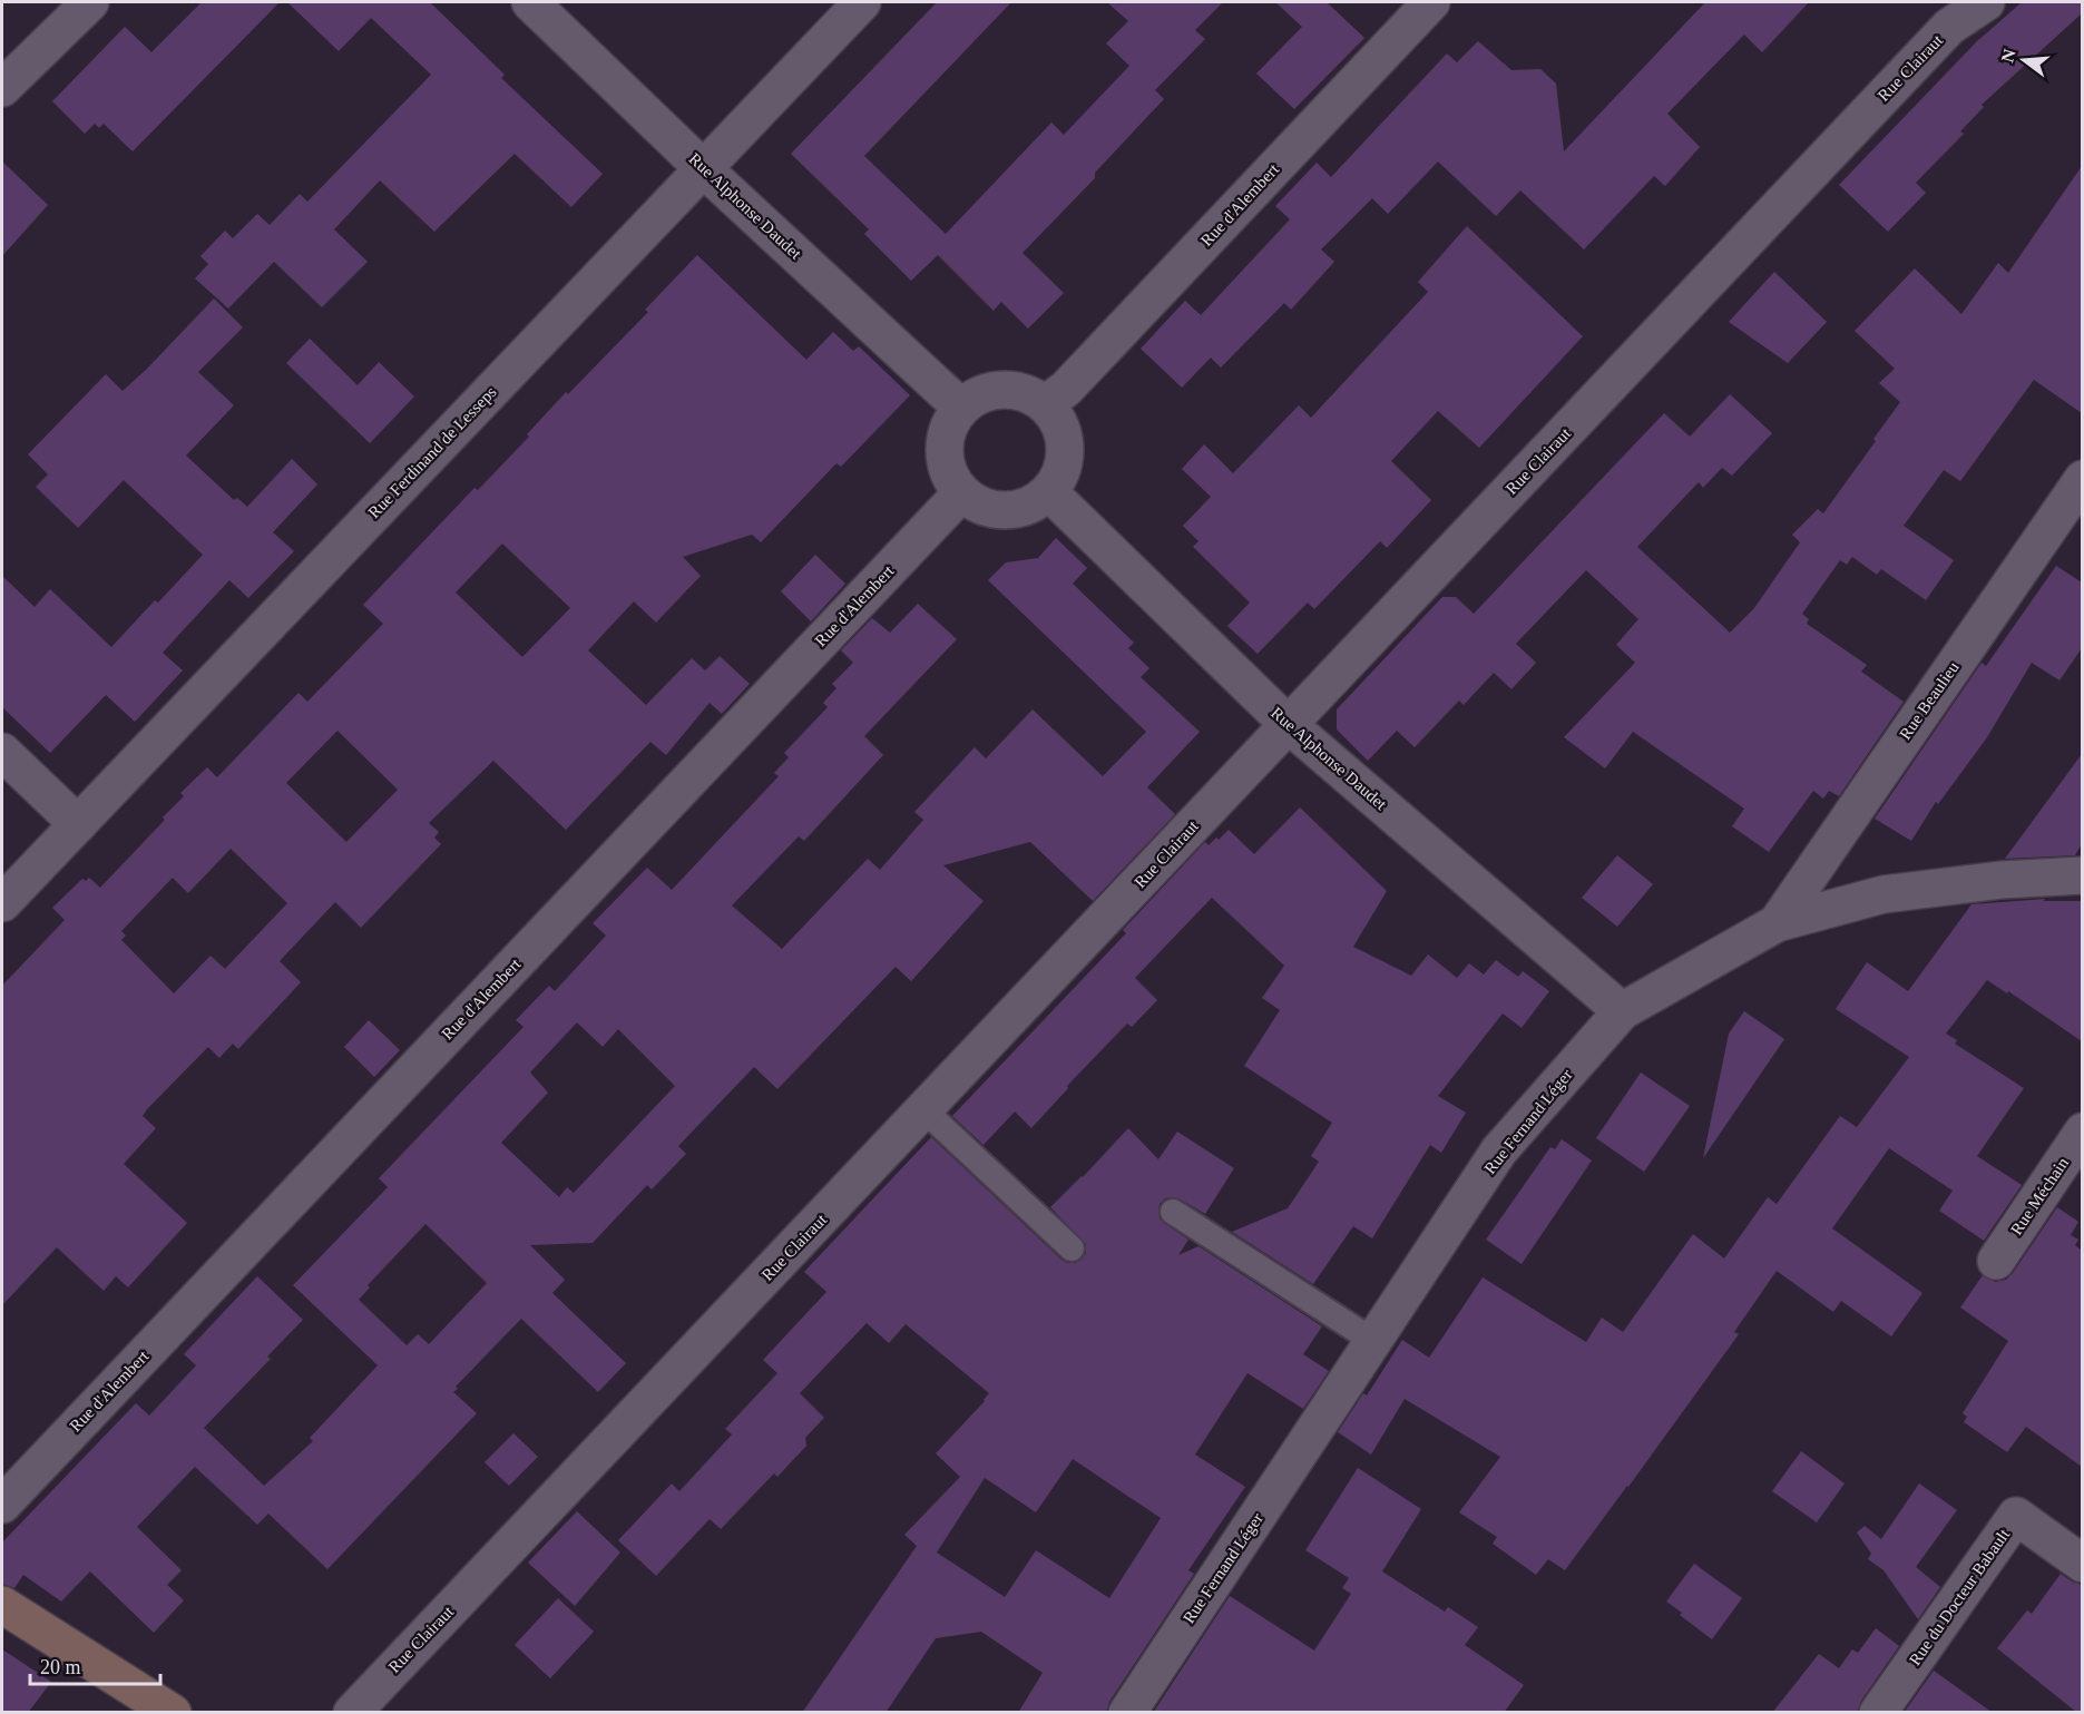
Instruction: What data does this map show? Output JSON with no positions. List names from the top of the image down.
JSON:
{
  "streets": {
    "street": [
      "Rue Clairaut",
      "Rue d'Alembert",
      "Rue Alphonse Daudet",
      "Rue Ferdinand de Lesseps",
      "Rue Beaulieu",
      "Rue Fernand Léger",
      "Rue Méchain",
      "Rue du Docteur Babault"
    ]
  },
  "crossings": [
    ["Rue Clairaut", "Rue Alphonse Daudet"],
    ["Rue d'Alembert", "Rue Alphonse Daudet"],
    ["Rue Alphonse Daudet", "Rue Ferdinand de Lesseps"],
    ["Rue Alphonse Daudet", "Rue Fernand Léger"],
    ["Rue Beaulieu", "Rue Fernand Léger"]
  ],
  "scale_bar": "20 m",
  "north": "left"
}
